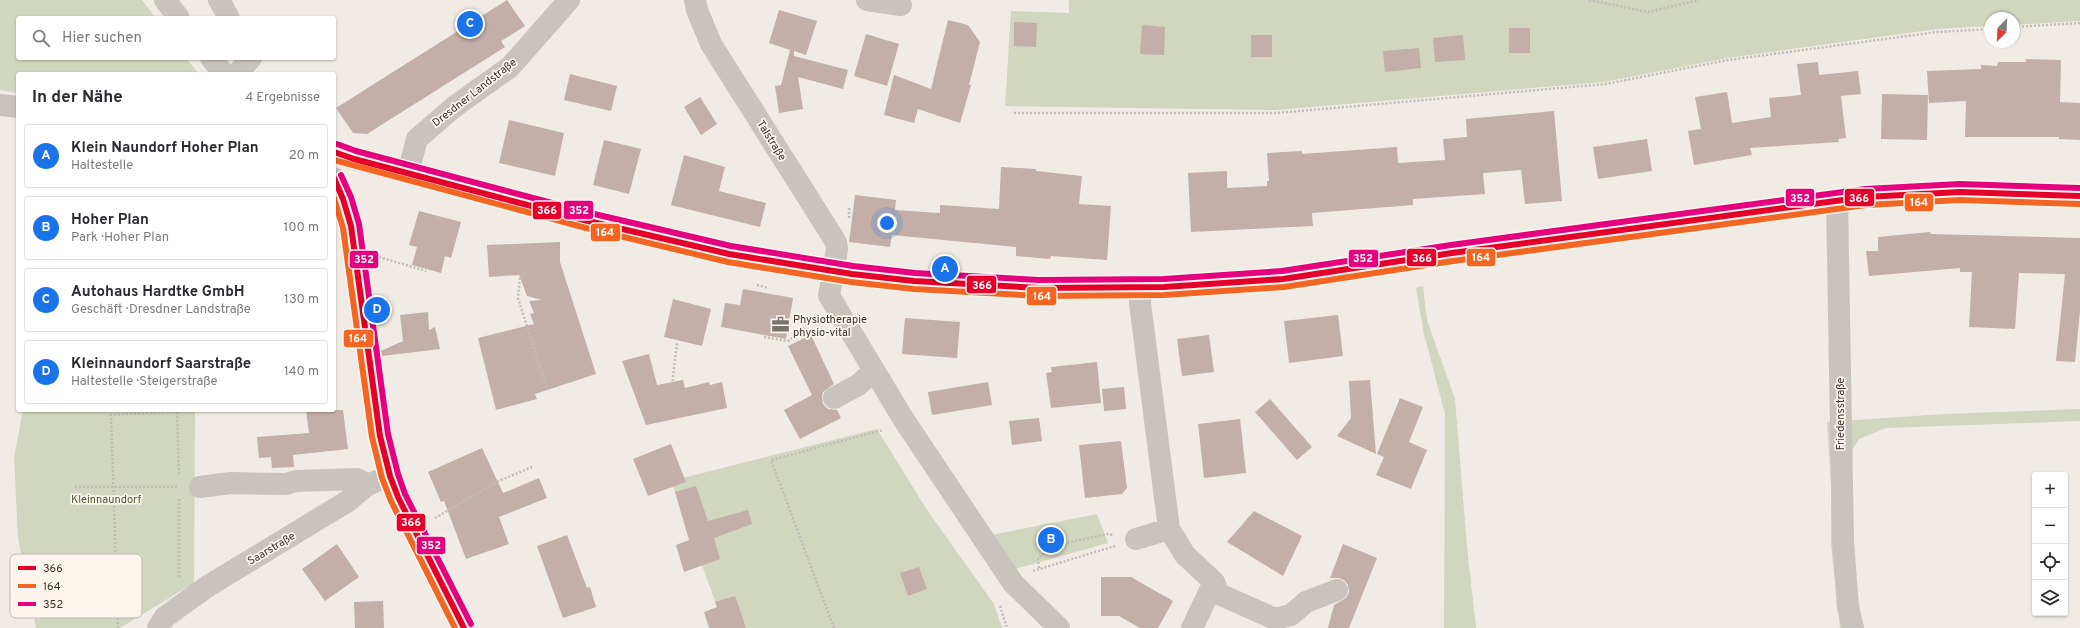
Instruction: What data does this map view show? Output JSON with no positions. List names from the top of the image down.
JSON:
{
  "streets": {
    "street": [
      "Dresdner Landstraße",
      "Talstraße",
      "Friedensstraße",
      "Saarstraße"
    ]
  },
  "parks": ["Kleinnaundorf"],
  "places": {
    "office": ["Physiotherapie physio-vital"]
  },
  "lines": ["transit line 352", "transit line 366", "transit line 164"],
  "legend": ["366", "164", "352"],
  "north": "bottom left",
  "page": {
    "pins": [
      "C",
      "A",
      "D",
      "B"
    ],
    "search": "Hier suchen",
    "heading": ["In der Nähe", "4 Ergebnisse"],
    "list": [
      {
        "mark": "A",
        "name": "Klein Naundorf Hoher Plan",
        "note": "Haltestelle",
        "value": "20 m"
      },
      {
        "mark": "B",
        "name": "Hoher Plan",
        "note": "Park · Hoher Plan",
        "value": "100 m"
      },
      {
        "mark": "C",
        "name": "Autohaus Hardtke GmbH",
        "note": "Geschäft · Dresdner Landstraße",
        "value": "130 m"
      },
      {
        "mark": "D",
        "name": "Kleinnaundorf Saarstraße",
        "note": "Haltestelle · Steigerstraße",
        "value": "140 m"
      }
    ],
    "map_buttons": ["+", "−"]
  }
}
